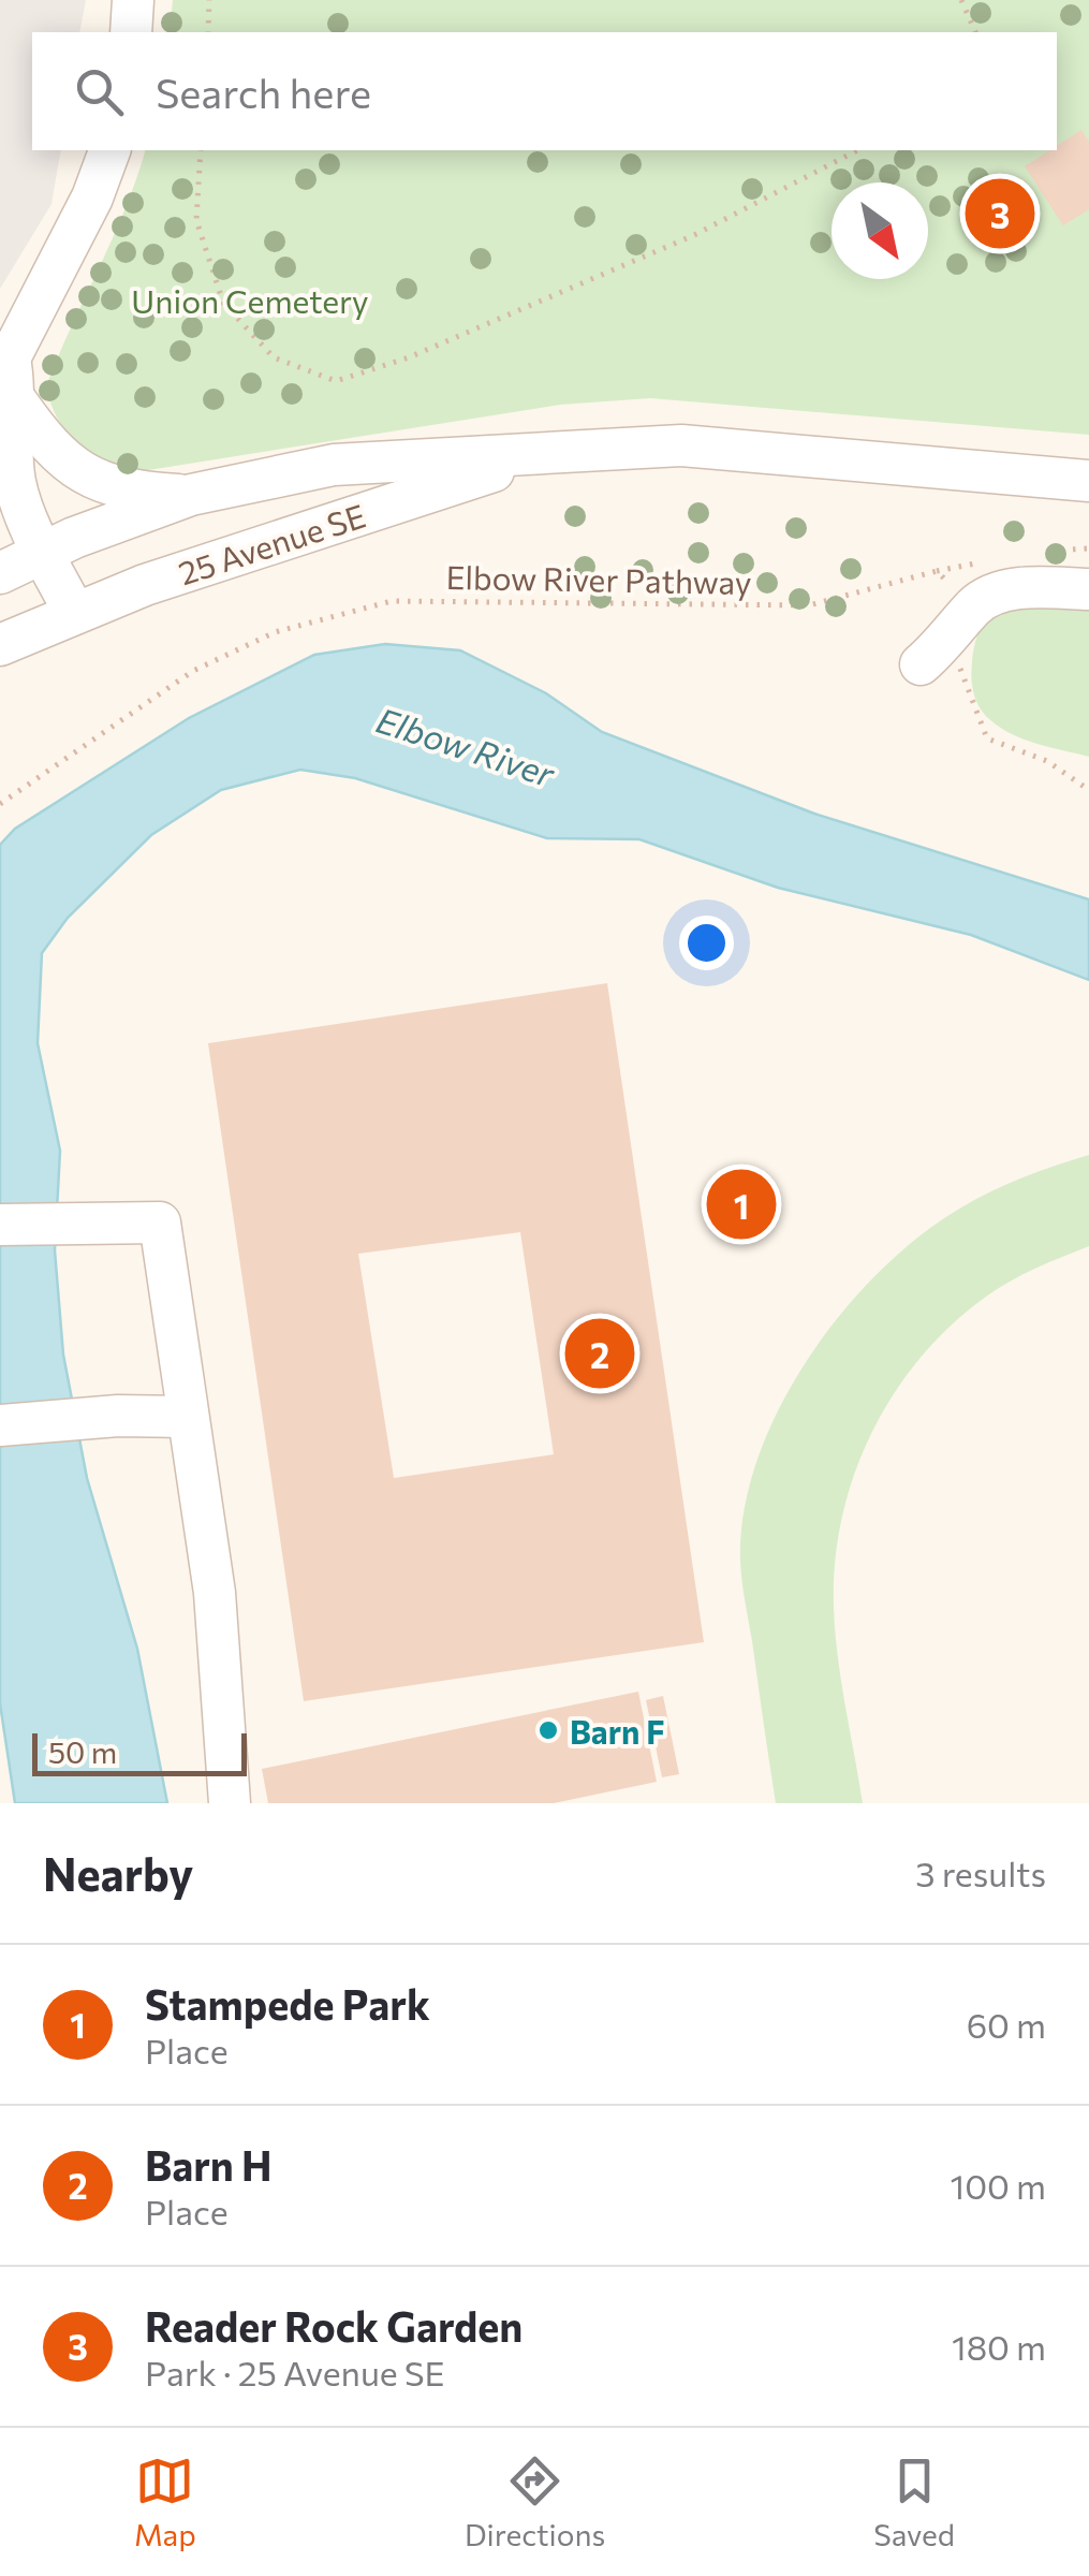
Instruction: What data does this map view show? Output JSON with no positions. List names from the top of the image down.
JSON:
{
  "streets": {
    "street": ["25 Avenue SE"],
    "path": ["Elbow River Pathway"]
  },
  "water": ["Elbow River"],
  "parks": ["Union Cemetery"],
  "places": ["Barn F"],
  "scale_bar": "50 m",
  "north": "bottom right",
  "page": {
    "search": "Search here",
    "pins": ["3", "1", "2"],
    "scale": "50 m",
    "heading": ["Nearby", "3 results"],
    "list": [
      {
        "mark": "1",
        "name": "Stampede Park",
        "note": "Place",
        "value": "60 m"
      },
      {
        "mark": "2",
        "name": "Barn H",
        "note": "Place",
        "value": "100 m"
      },
      {
        "mark": "3",
        "name": "Reader Rock Garden",
        "note": "Park · 25 Avenue SE",
        "value": "180 m"
      }
    ],
    "nav": ["Map", "Directions", "Saved"]
  }
}
